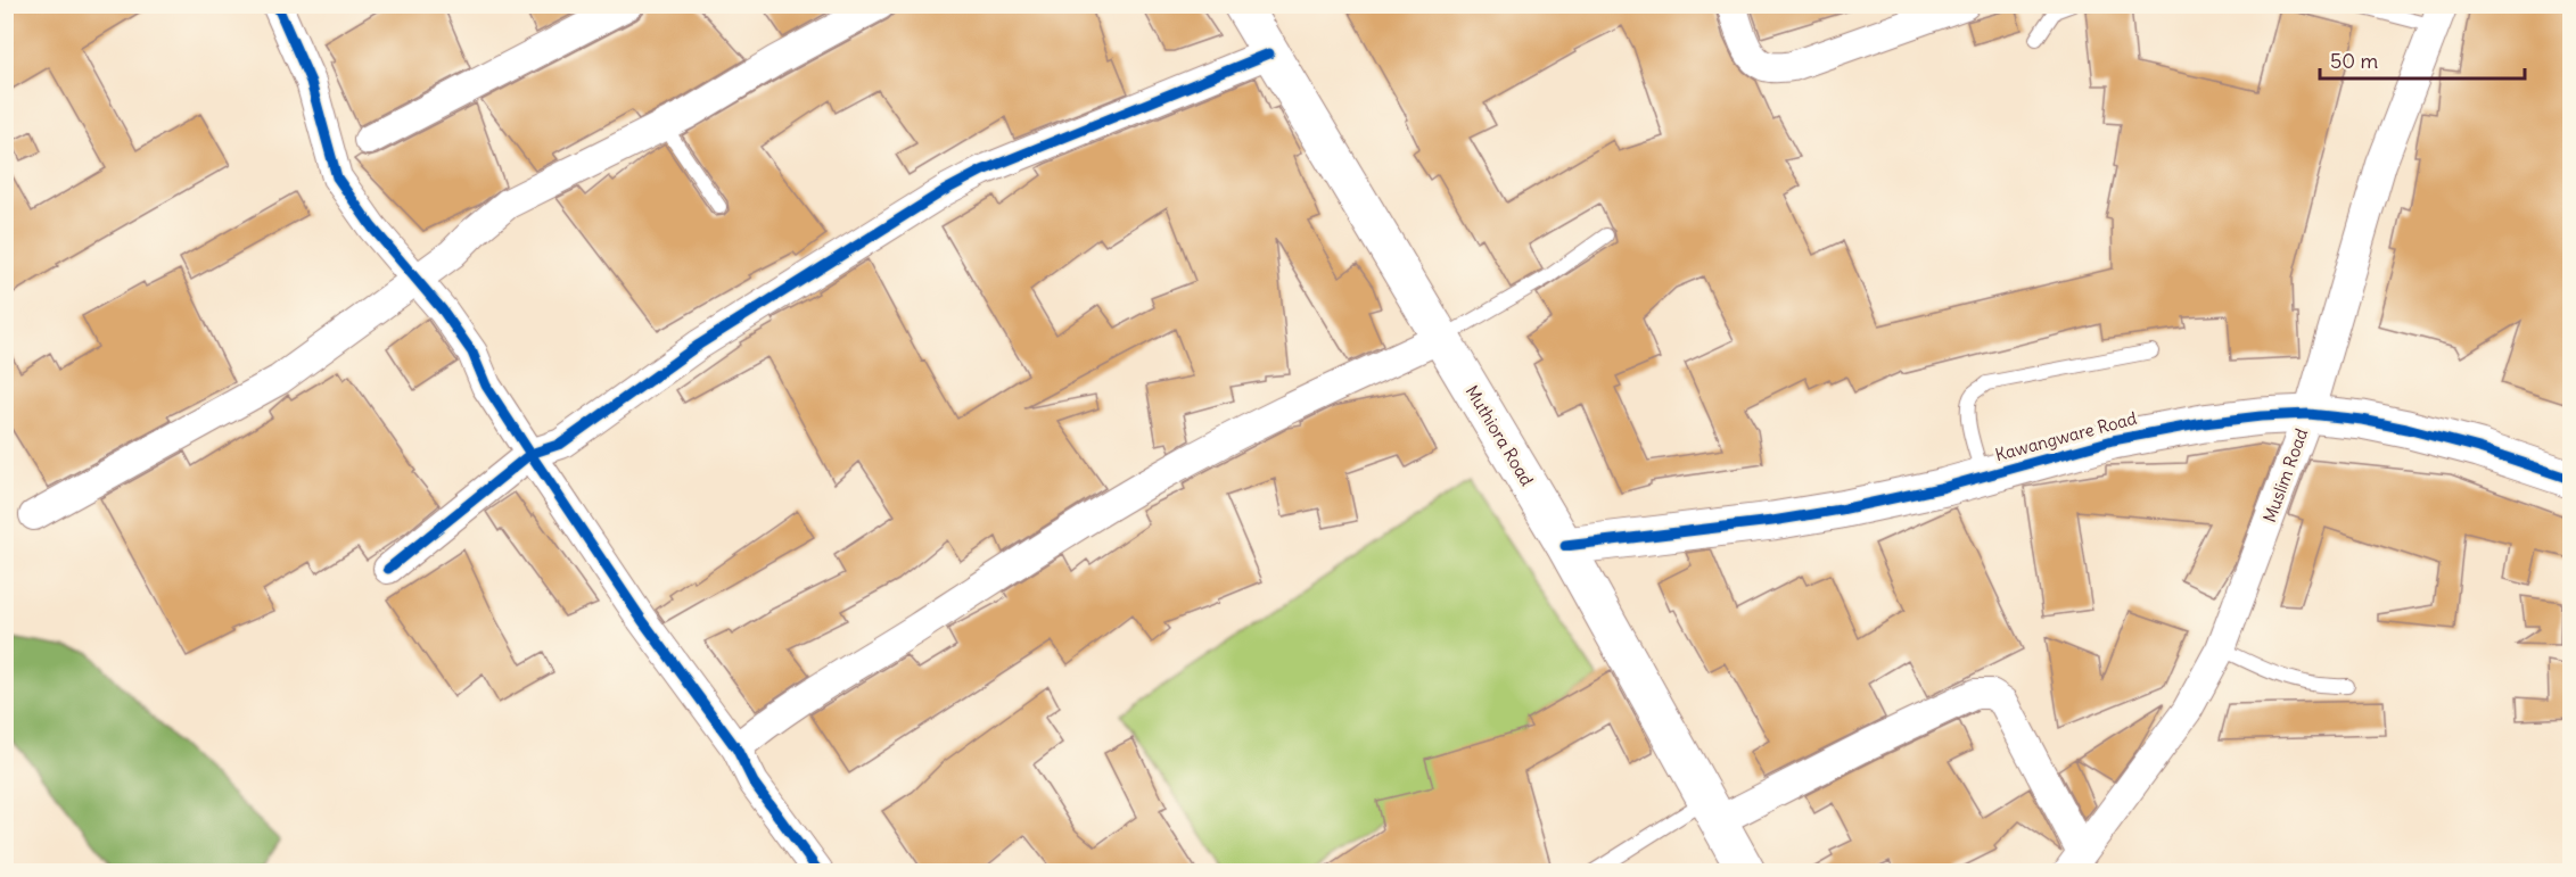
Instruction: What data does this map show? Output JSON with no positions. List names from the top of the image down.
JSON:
{
  "streets": {
    "street": ["Muthiora Road", "Kawangware Road", "Muslim Road"]
  },
  "crossings": [
    ["Muthiora Road", "Kawangware Road"],
    ["Kawangware Road", "Muslim Road"]
  ],
  "scale_bar": "50 m"
}
